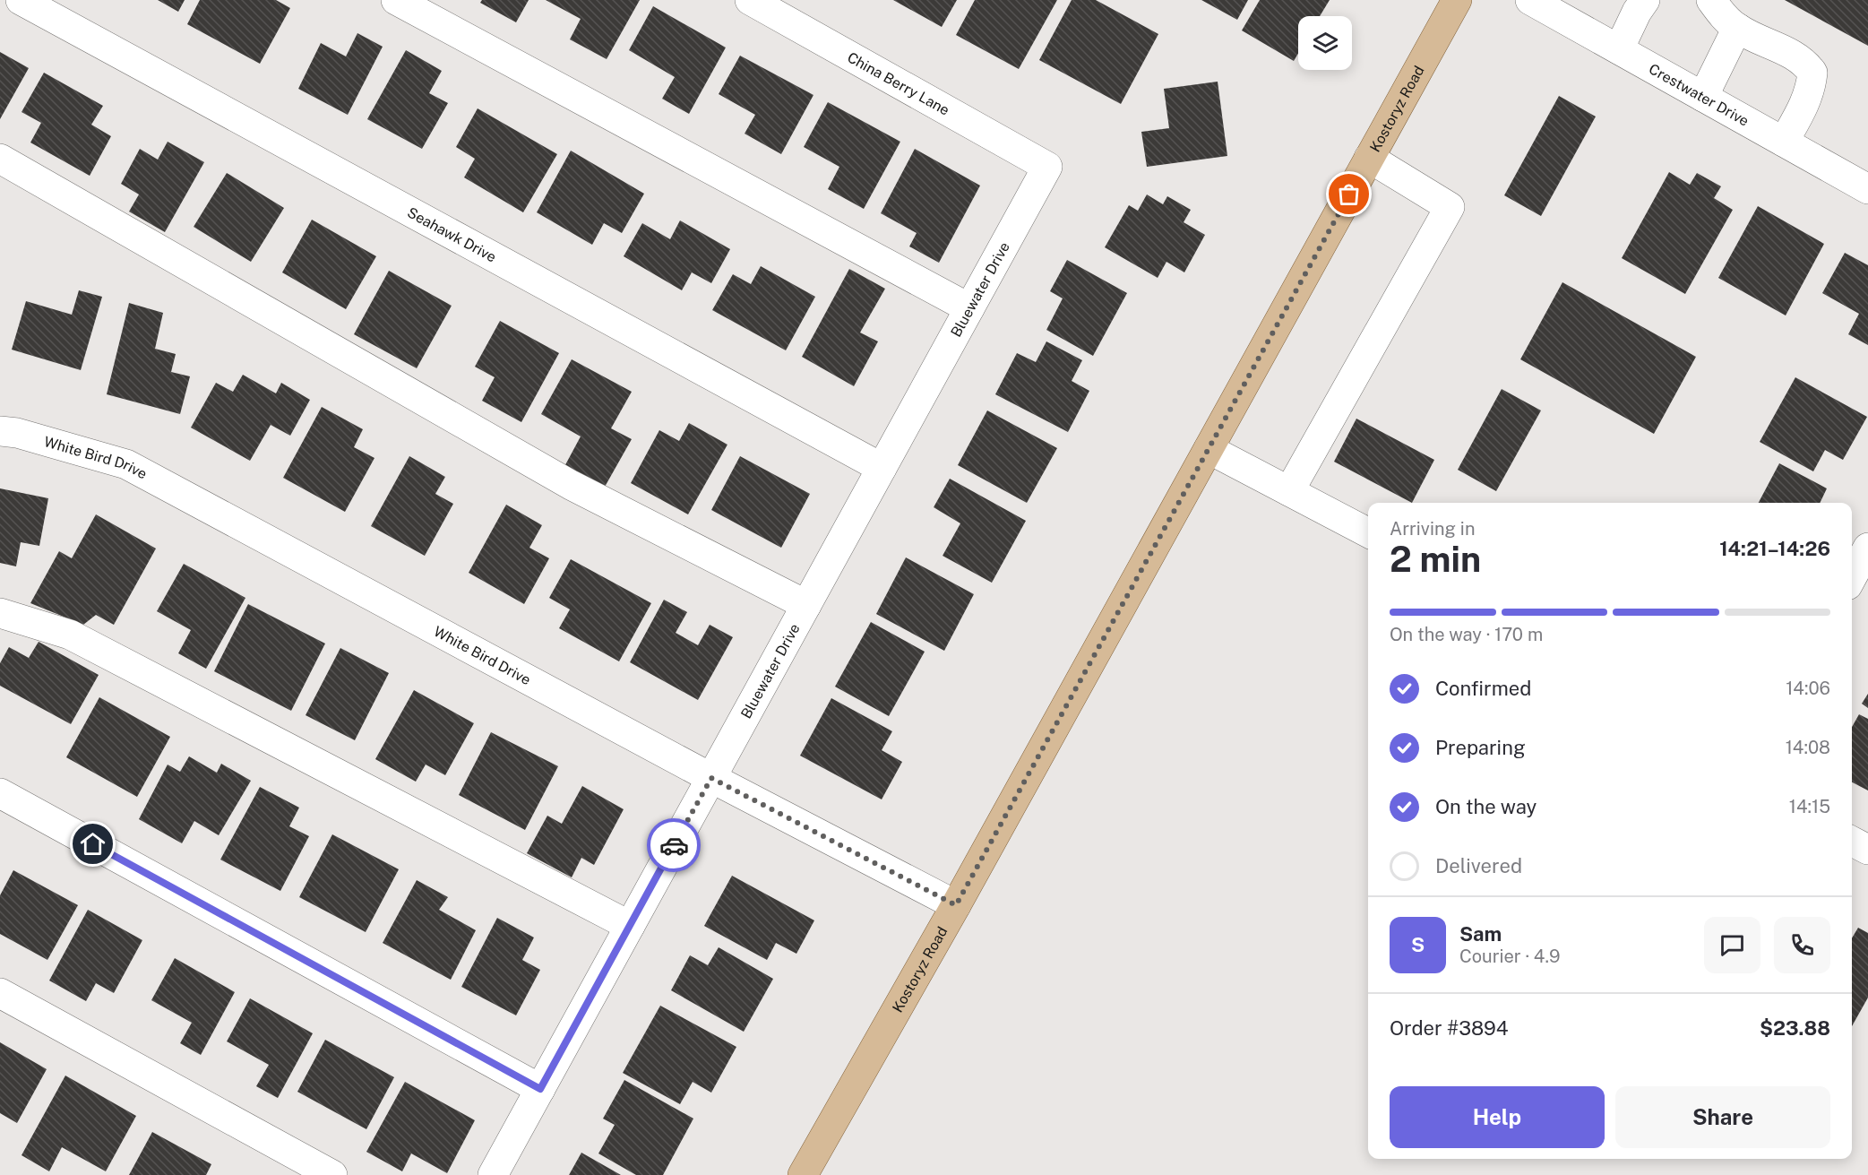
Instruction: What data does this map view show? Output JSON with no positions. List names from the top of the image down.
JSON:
{
  "streets": {
    "main road": ["Kostoryz Road"],
    "street": [
      "China Berry Lane",
      "Crestwater Drive",
      "Seahawk Drive",
      "Bluewater Drive",
      "White Bird Drive"
    ]
  },
  "crossings": [
    ["China Berry Lane", "Bluewater Drive"],
    ["Kostoryz Road", "White Bird Drive"],
    ["Seahawk Drive", "Bluewater Drive"],
    ["Bluewater Drive", "White Bird Drive"]
  ],
  "page": {
    "heading": ["2 min", "Arriving in", "14:21–14:26"],
    "panel": [
      "Sam",
      "Courier · 4.9",
      "Order #3894",
      "$23.88"
    ],
    "bar": "On the way · 170 m",
    "list": [
      ["Confirmed", "14:06"],
      ["Preparing", "14:08"],
      ["On the way", "14:15"],
      "Delivered"
    ],
    "round": "S",
    "buttons": ["Help", "Share"]
  }
}
